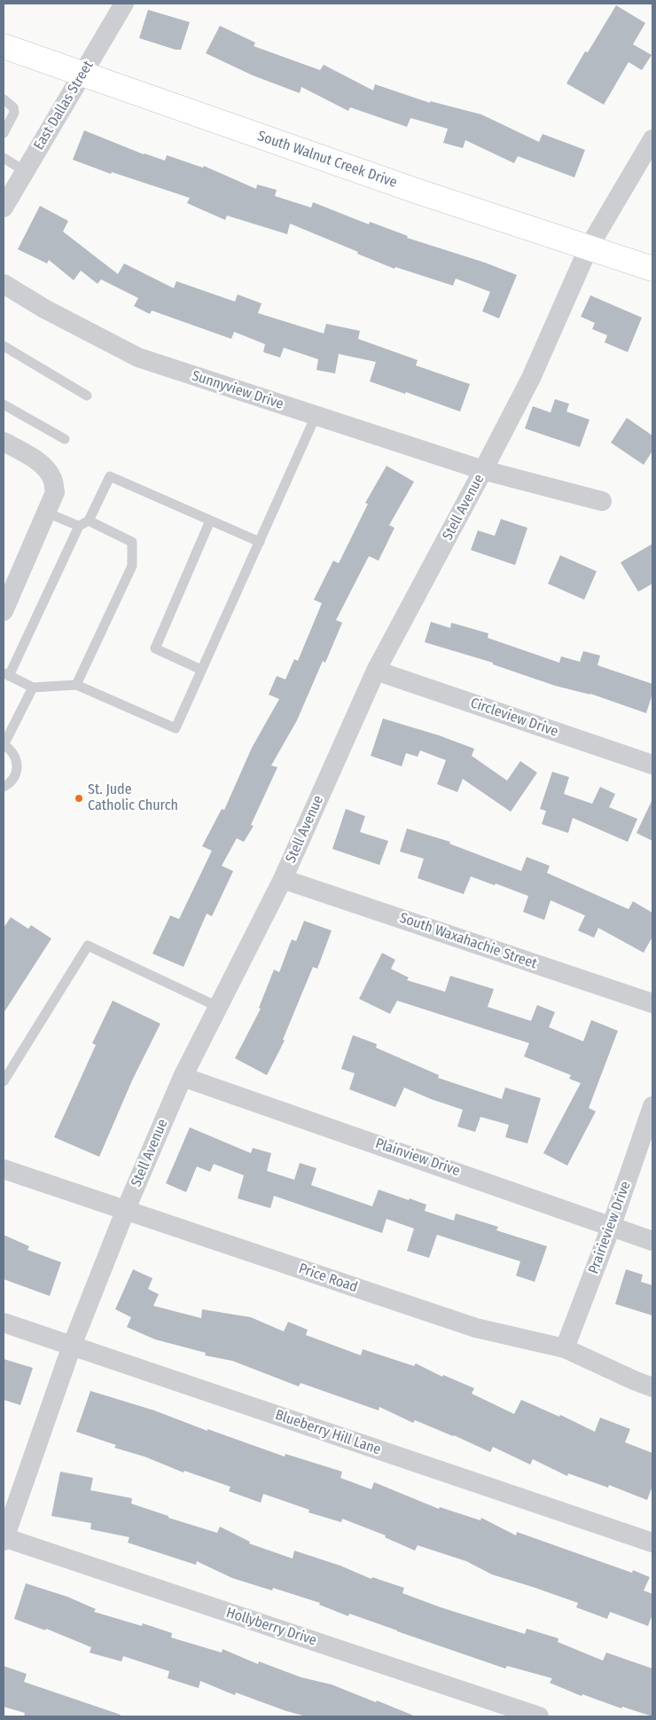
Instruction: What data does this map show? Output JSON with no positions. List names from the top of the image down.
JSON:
{
  "streets": {
    "street": [
      "East Dallas Street",
      "South Walnut Creek Drive",
      "Sunnyview Drive",
      "Stell Avenue",
      "Circleview Drive",
      "South Waxahachie Street",
      "Plainview Drive",
      "Prairieview Drive",
      "Price Road",
      "Blueberry Hill Lane",
      "Hollyberry Drive"
    ]
  },
  "crossings": [
    ["East Dallas Street", "South Walnut Creek Drive"],
    ["South Walnut Creek Drive", "Stell Avenue"],
    ["Sunnyview Drive", "Stell Avenue"],
    ["Stell Avenue", "Circleview Drive"],
    ["Stell Avenue", "South Waxahachie Street"],
    ["Stell Avenue", "Plainview Drive"],
    ["Stell Avenue", "Price Road"],
    ["Stell Avenue", "Blueberry Hill Lane"],
    ["Stell Avenue", "Hollyberry Drive"],
    ["Plainview Drive", "Prairieview Drive"],
    ["Prairieview Drive", "Price Road"]
  ],
  "places": ["St. Jude Catholic Church"]
}
